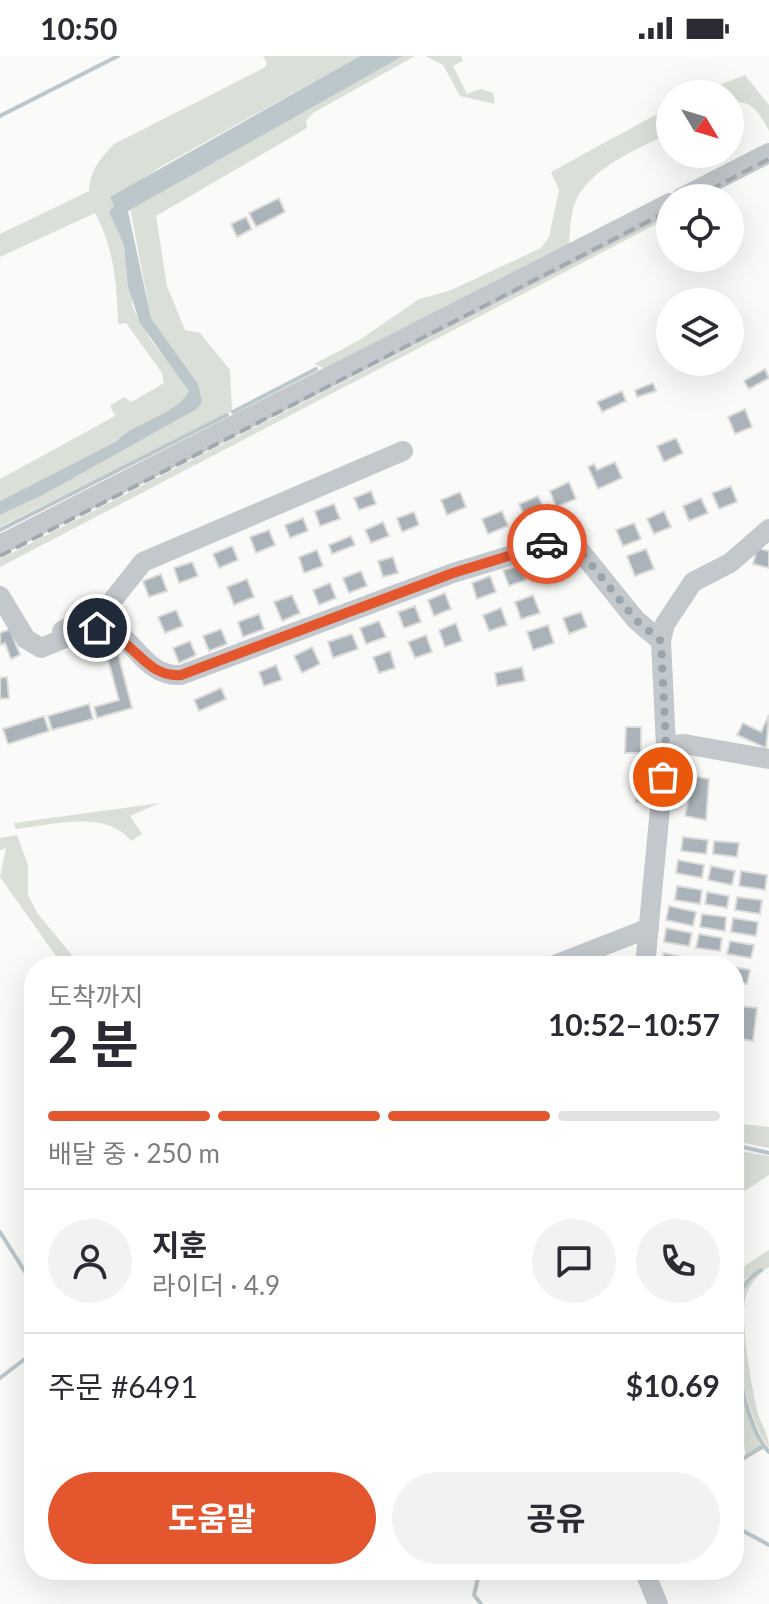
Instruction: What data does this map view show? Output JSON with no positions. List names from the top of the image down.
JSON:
{
  "north": "bottom right",
  "page": {
    "status": "10:50",
    "heading": ["2 분", "도착까지", "10:52–10:57"],
    "panel": [
      "지훈",
      "라이더 · 4.9",
      "주문 #6491",
      "$10.69"
    ],
    "bar": "배달 중 · 250 m",
    "buttons": ["도움말", "공유"]
  }
}
